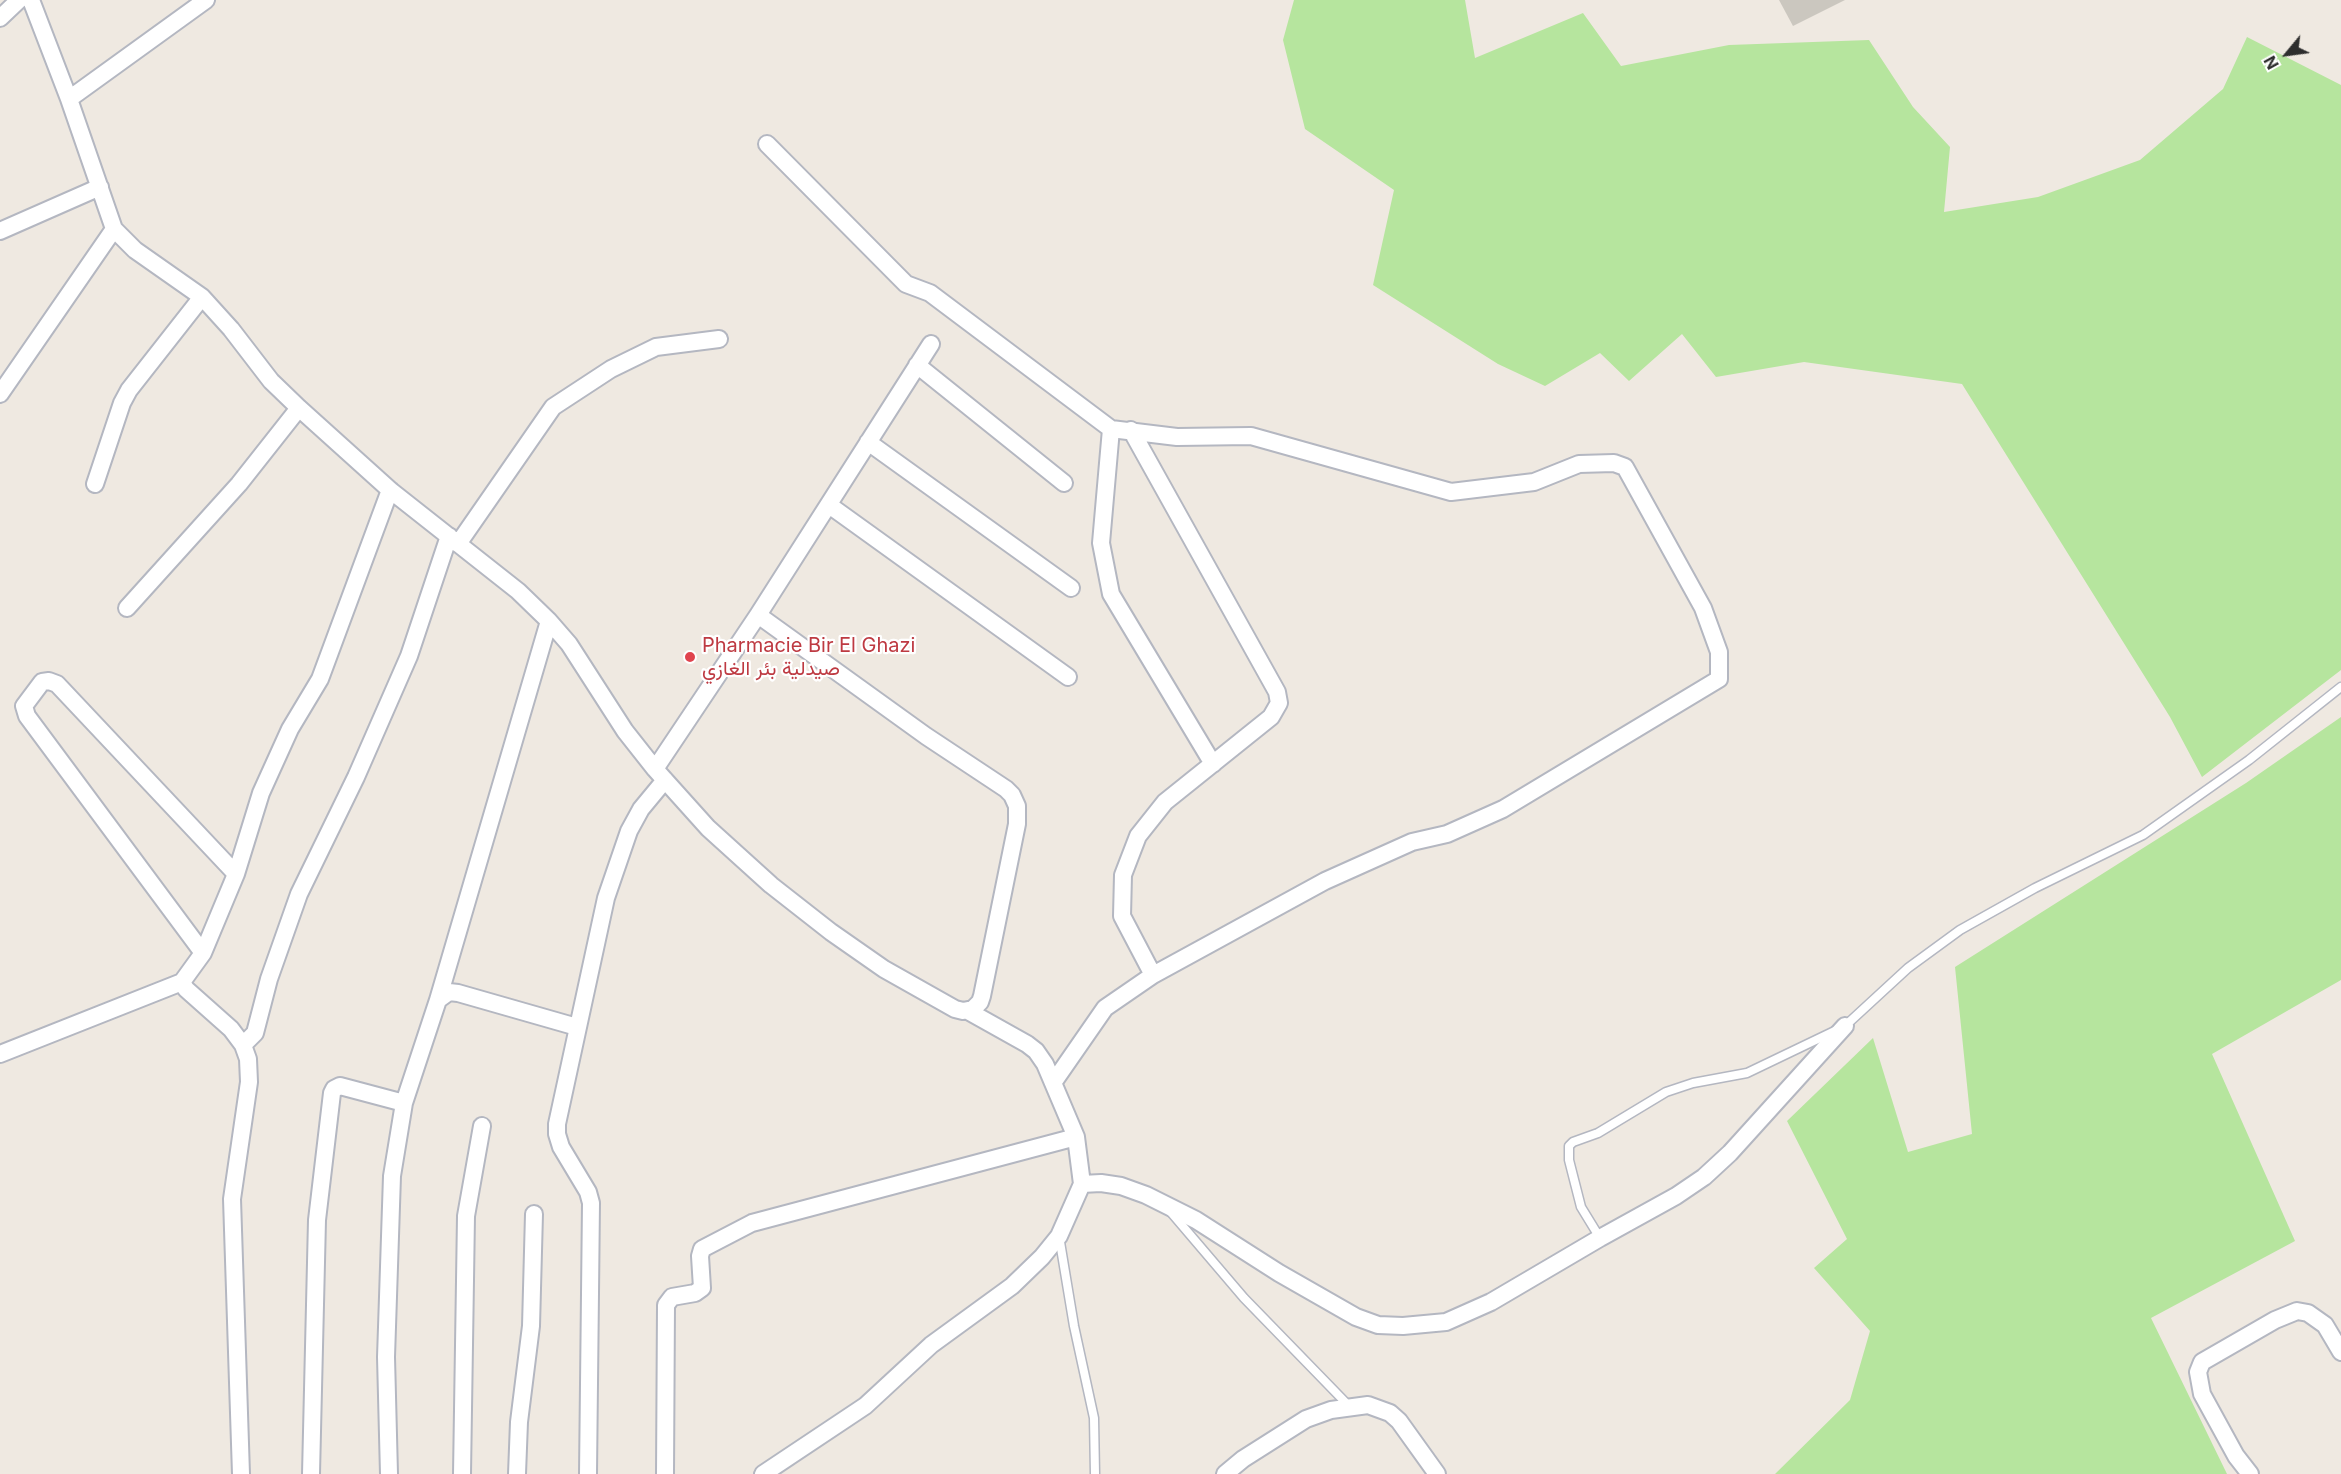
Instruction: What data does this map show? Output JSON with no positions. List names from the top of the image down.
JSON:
{
  "places": ["Pharmacie Bir El Ghazi صيدلية بئر الغازي"],
  "north": "bottom left"
}
